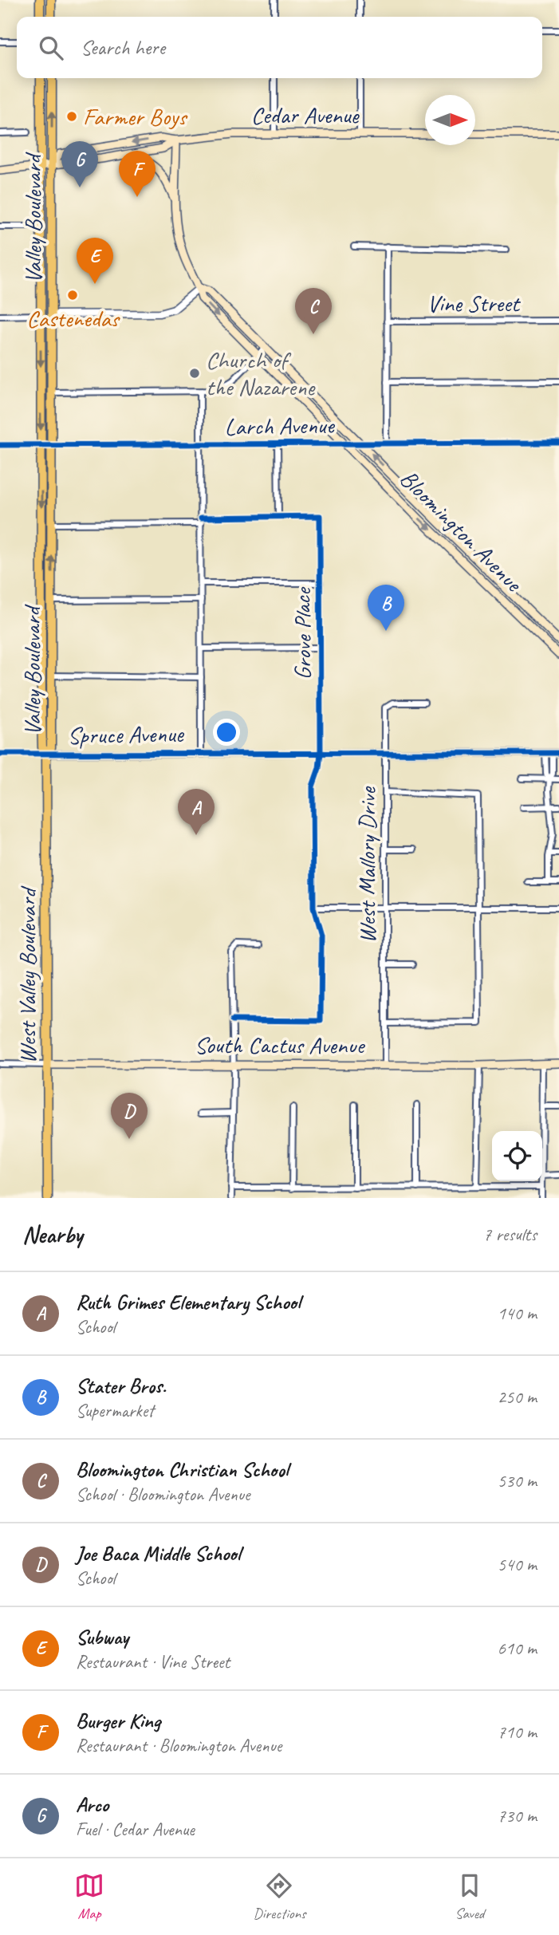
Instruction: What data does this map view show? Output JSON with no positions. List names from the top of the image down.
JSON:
{
  "streets": {
    "main road": [
      "Cedar Avenue",
      "Valley Boulevard",
      "Bloomington Avenue",
      "West Valley Boulevard",
      "South Cactus Avenue"
    ],
    "street": [
      "Vine Street",
      "Larch Avenue",
      "Grove Place",
      "Spruce Avenue",
      "West Mallory Drive"
    ]
  },
  "crossings": [
    ["Cedar Avenue", "Valley Boulevard"],
    ["Cedar Avenue", "Bloomington Avenue"],
    ["Valley Boulevard", "Larch Avenue"],
    ["Valley Boulevard", "Spruce Avenue"],
    ["Valley Boulevard", "West Valley Boulevard"],
    ["Larch Avenue", "Bloomington Avenue"],
    ["Grove Place", "Spruce Avenue"],
    ["Spruce Avenue", "West Mallory Drive"],
    ["Spruce Avenue", "West Valley Boulevard"],
    ["West Mallory Drive", "South Cactus Avenue"],
    ["West Valley Boulevard", "South Cactus Avenue"]
  ],
  "places": ["Farmer Boys", "Castenedas", "Church of the Nazarene"],
  "north": "right",
  "page": {
    "search": "Search here",
    "pins": [
      "G",
      "F",
      "E",
      "C",
      "B",
      "A",
      "D"
    ],
    "heading": ["Nearby", "7 results"],
    "list": [
      {
        "mark": "A",
        "name": "Ruth Grimes Elementary School",
        "note": "School",
        "value": "140 m"
      },
      {
        "mark": "B",
        "name": "Stater Bros.",
        "note": "Supermarket",
        "value": "250 m"
      },
      {
        "mark": "C",
        "name": "Bloomington Christian School",
        "note": "School · Bloomington Avenue",
        "value": "530 m"
      },
      {
        "mark": "D",
        "name": "Joe Baca Middle School",
        "note": "School",
        "value": "540 m"
      },
      {
        "mark": "E",
        "name": "Subway",
        "note": "Restaurant · Vine Street",
        "value": "610 m"
      },
      {
        "mark": "F",
        "name": "Burger King",
        "note": "Restaurant · Bloomington Avenue",
        "value": "710 m"
      },
      {
        "mark": "G",
        "name": "Arco",
        "note": "Fuel · Cedar Avenue",
        "value": "730 m"
      }
    ],
    "nav": ["Map", "Directions", "Saved"]
  }
}
